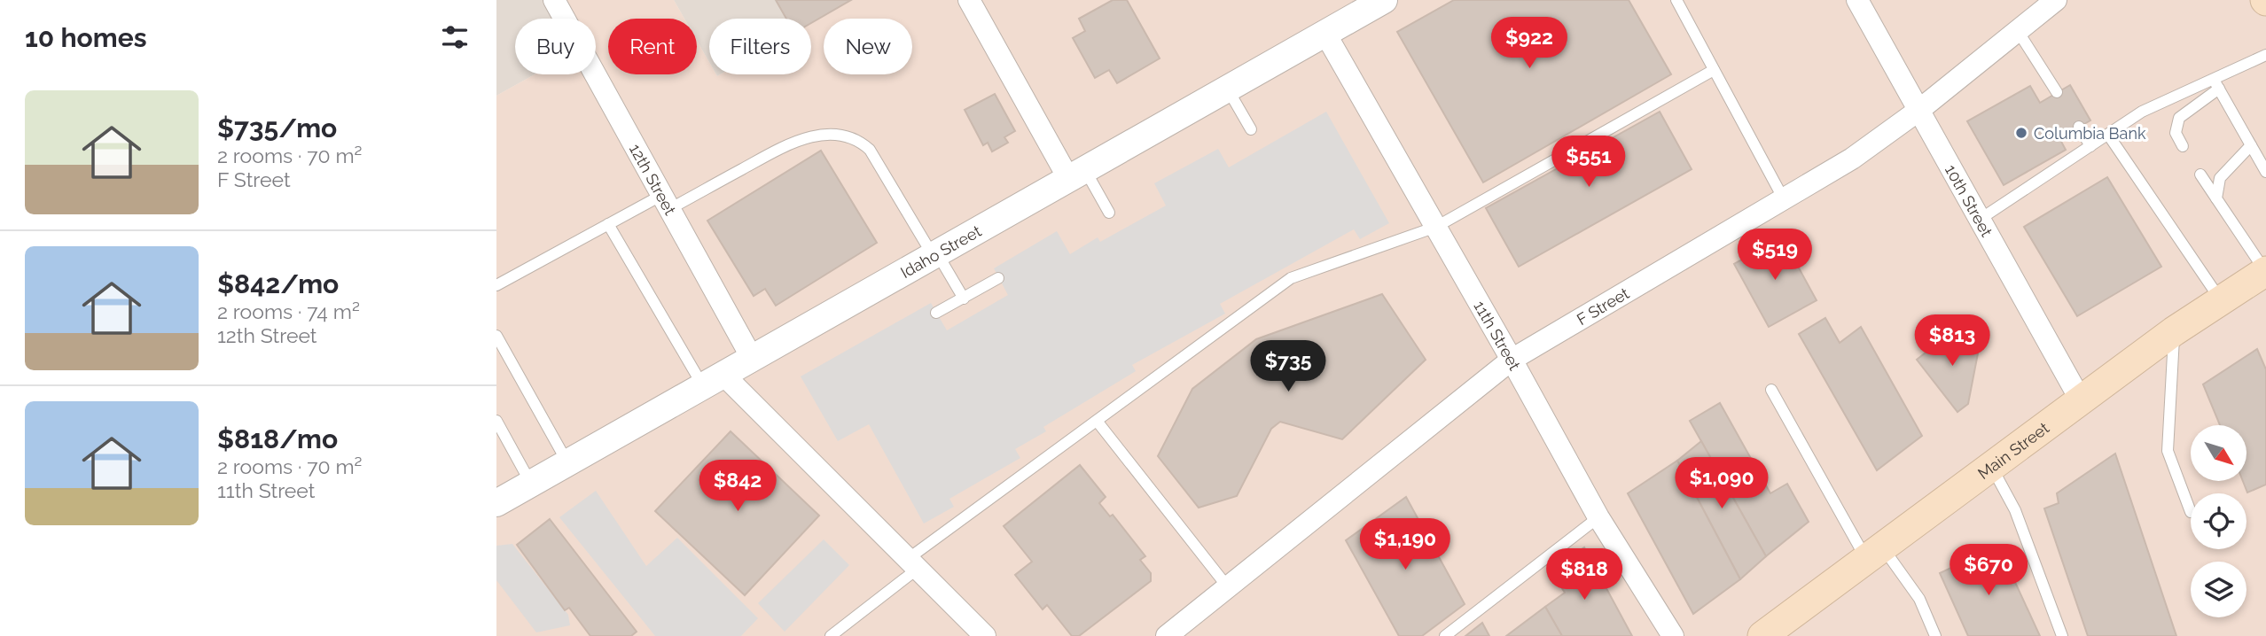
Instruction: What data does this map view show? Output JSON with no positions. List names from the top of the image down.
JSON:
{
  "streets": {
    "main road": ["Main Street"],
    "street": [
      "12th Street",
      "10th Street",
      "Idaho Street",
      "F Street",
      "11th Street"
    ]
  },
  "crossings": [
    ["12th Street", "Idaho Street"],
    ["10th Street", "F Street"],
    ["10th Street", "Main Street"],
    ["Idaho Street", "11th Street"],
    ["F Street", "11th Street"]
  ],
  "places": ["Columbia Bank"],
  "north": "bottom right",
  "page": {
    "heading": "10 homes",
    "price": [
      "$922",
      "$551",
      "$519",
      "$813",
      "$735",
      "$1,090",
      "$842",
      "$1,190",
      "$670",
      "$818"
    ],
    "chip": [
      "Buy",
      "Rent",
      "Filters",
      "New"
    ],
    "list": [
      {
        "name": "$735/mo",
        "note": "2 rooms · 70 m² · F Street"
      },
      {
        "name": "$842/mo",
        "note": "2 rooms · 74 m² · 12th Street"
      },
      {
        "name": "$818/mo",
        "note": "2 rooms · 70 m² · 11th Street"
      }
    ]
  }
}
